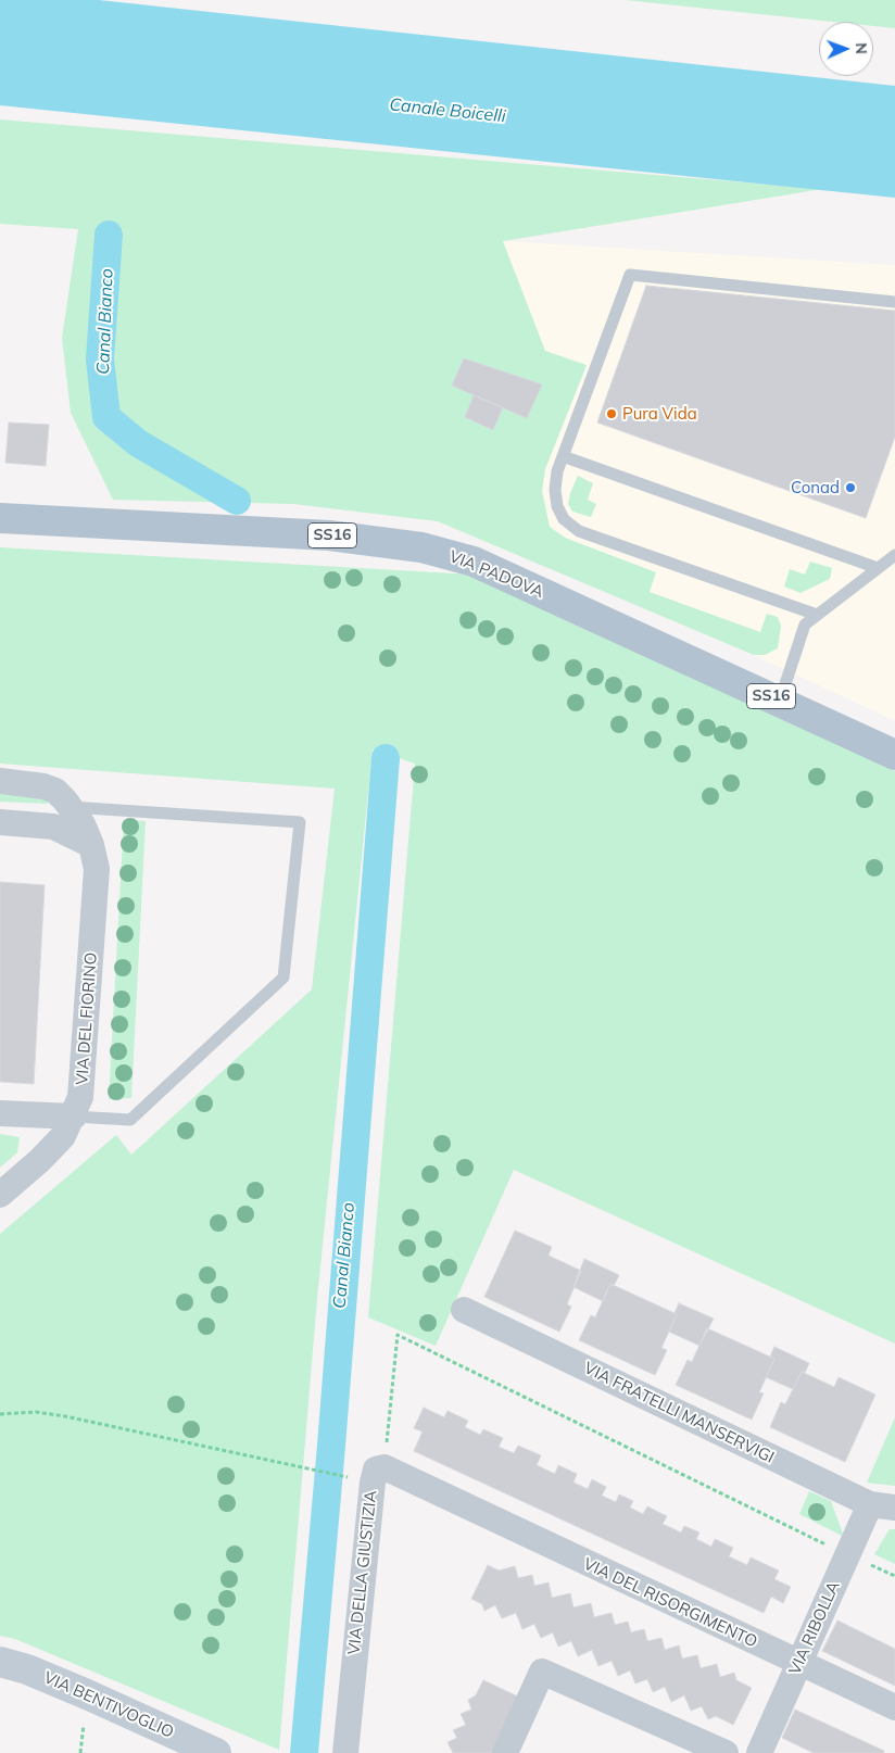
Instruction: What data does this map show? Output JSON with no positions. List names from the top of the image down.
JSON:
{
  "streets": {
    "main road": ["SS16", "VIA PADOVA"],
    "street": [
      "VIA DEL FIORINO",
      "VIA FRATELLI MANSERVIGI",
      "VIA DELLA GIUSTIZIA",
      "VIA DEL RISORGIMENTO",
      "VIA RIBOLLA",
      "VIA BENTIVOGLIO"
    ]
  },
  "crossings": [
    ["VIA FRATELLI MANSERVIGI", "VIA RIBOLLA"],
    ["VIA DELLA GIUSTIZIA", "VIA DEL RISORGIMENTO"],
    ["VIA DEL RISORGIMENTO", "VIA RIBOLLA"]
  ],
  "water": ["Canale Boicelli", "Canal Bianco"],
  "places": ["Pura Vida", "Conad"],
  "north": "right"
}
